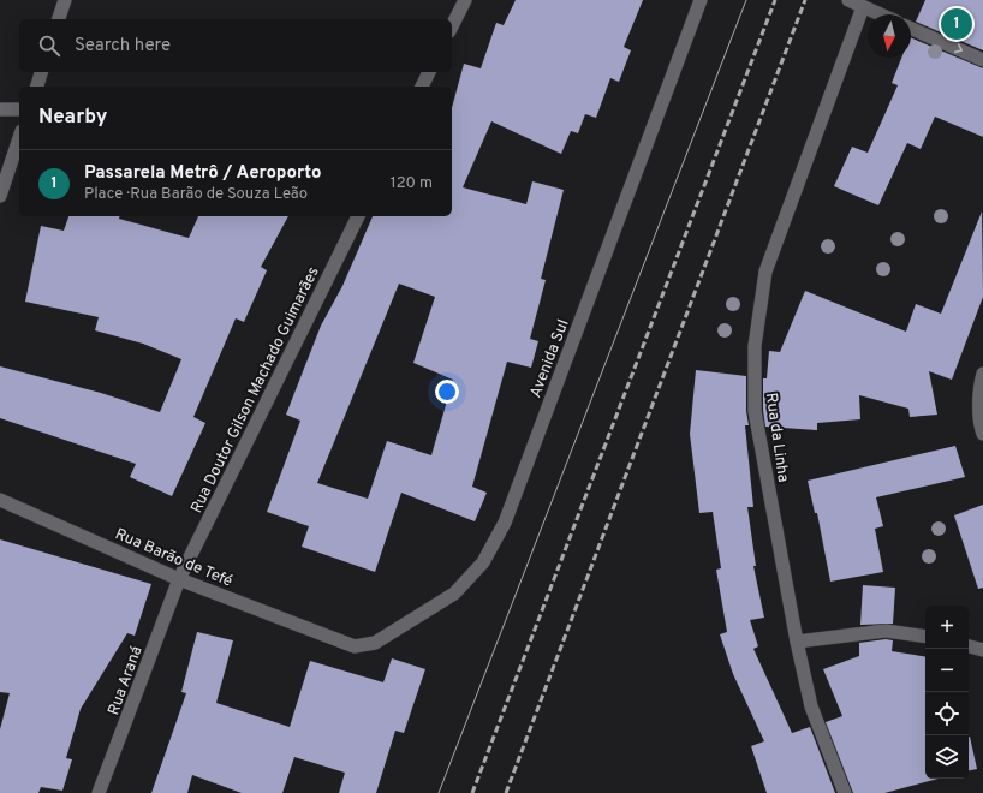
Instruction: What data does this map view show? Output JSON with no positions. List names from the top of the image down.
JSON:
{
  "streets": {
    "street": [
      "Avenida Sul",
      "Rua Doutor Gilson Machado Guimarães",
      "Rua da Linha",
      "Rua Barão de Tefé",
      "Rua Araná"
    ]
  },
  "crossings": [
    ["Avenida Sul", "Rua Barão de Tefé"],
    ["Rua Doutor Gilson Machado Guimarães", "Rua Barão de Tefé"],
    ["Rua Doutor Gilson Machado Guimarães", "Rua Araná"],
    ["Rua Barão de Tefé", "Rua Araná"]
  ],
  "north": "bottom",
  "page": {
    "pins": "1",
    "search": "Search here",
    "heading": "Nearby",
    "list": [
      {
        "mark": "1",
        "name": "Passarela Metrô / Aeroporto",
        "note": "Place · Rua Barão de Souza Leão",
        "value": "120 m"
      }
    ],
    "map_buttons": ["+", "−"]
  }
}
